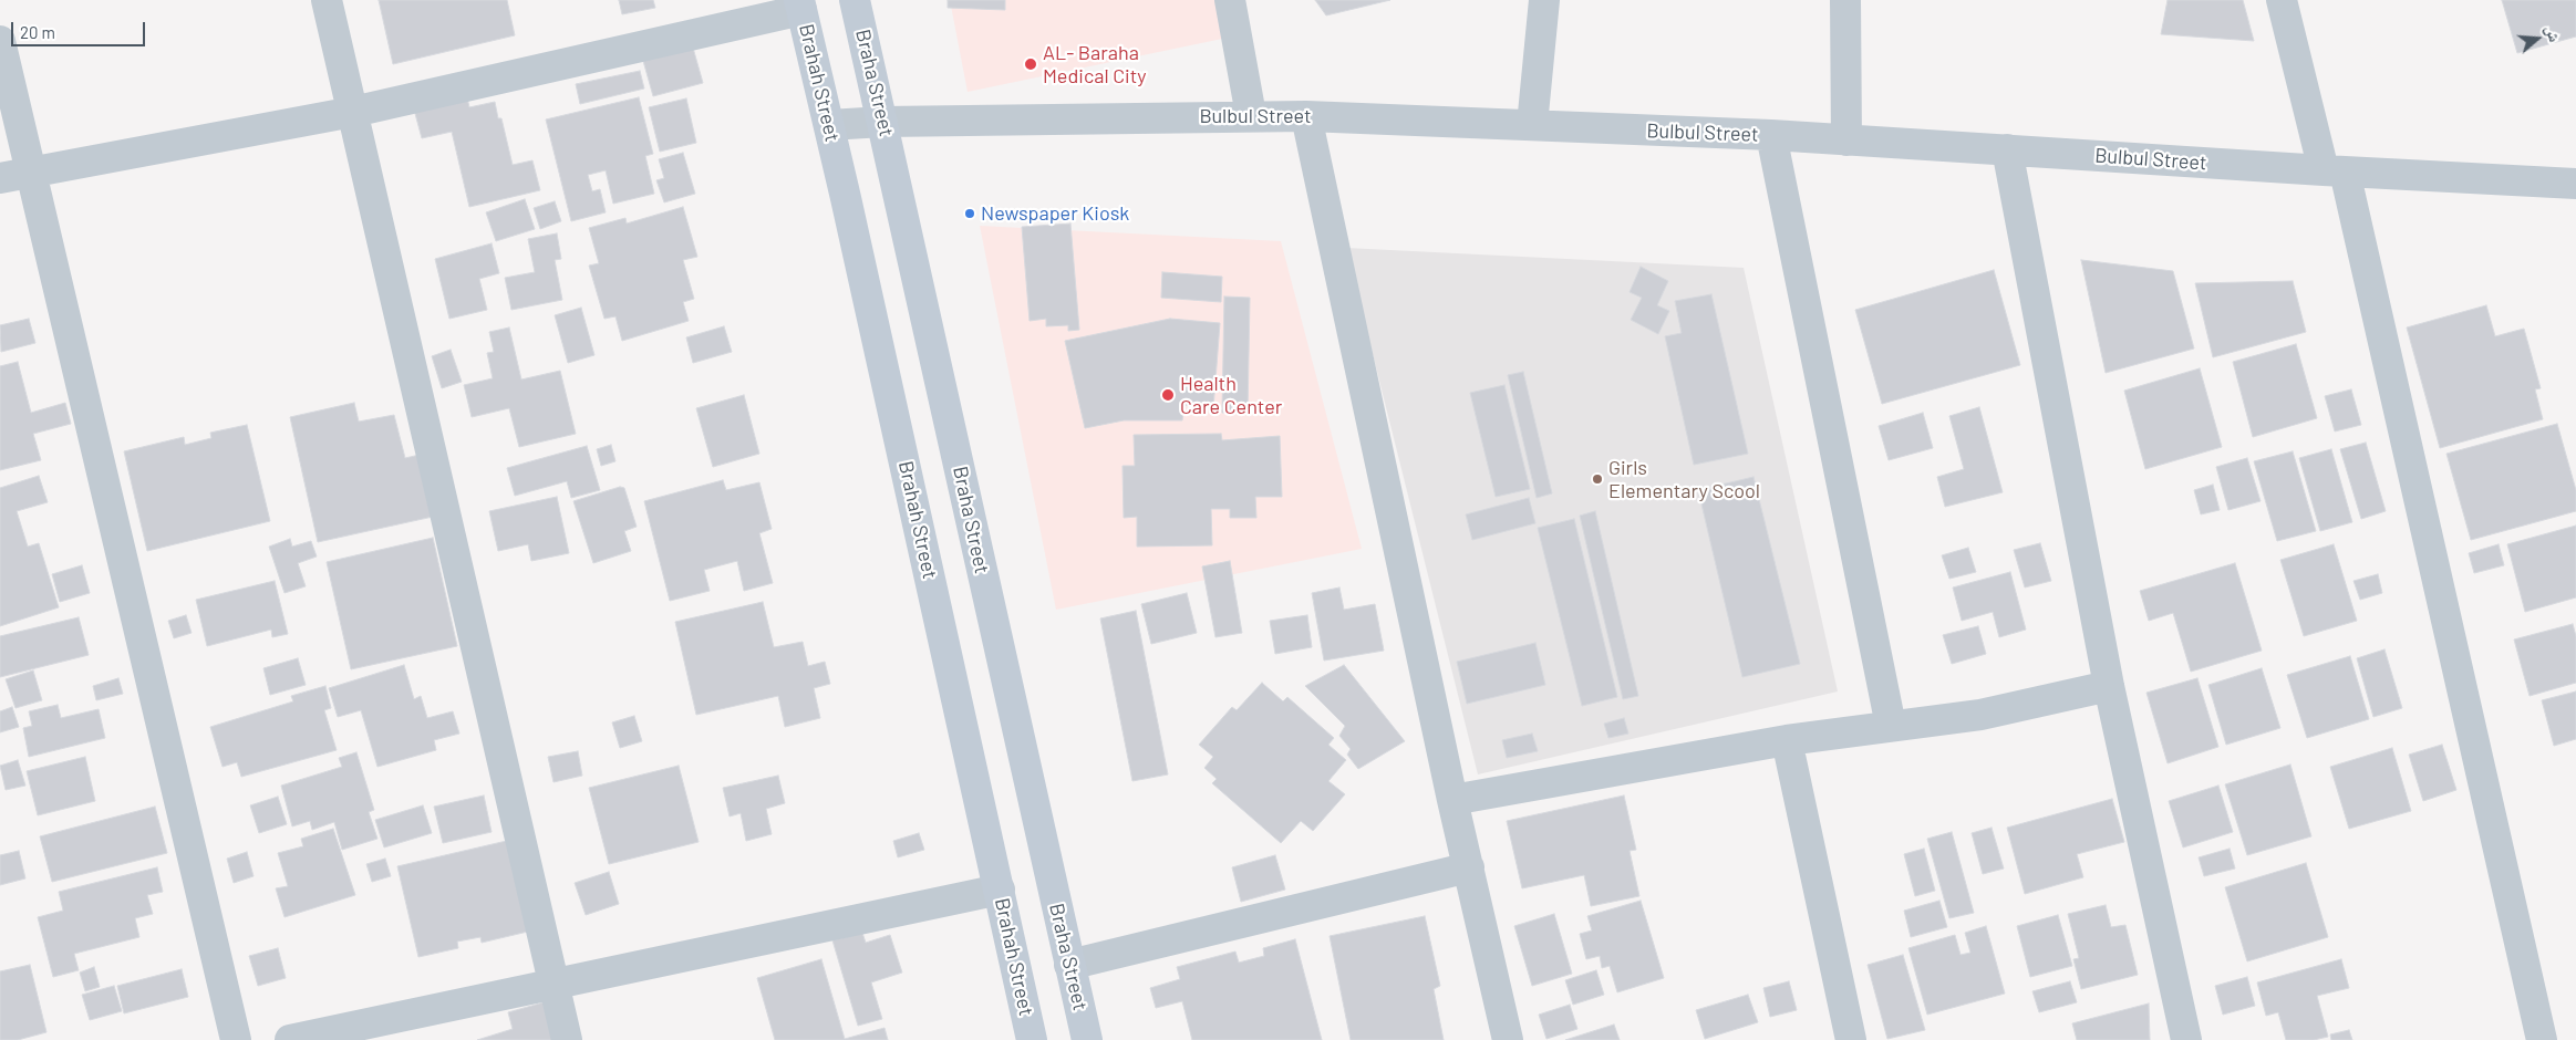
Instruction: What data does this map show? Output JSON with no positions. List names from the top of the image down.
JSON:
{
  "streets": {
    "street": ["Brahah Street", "Braha Street", "Bulbul Street"]
  },
  "crossings": [
    ["Brahah Street", "Bulbul Street"],
    ["Braha Street", "Bulbul Street"]
  ],
  "places": [
    "AL- Baraha Medical City",
    "Newspaper Kiosk",
    "Health Care Center",
    "Girls Elementary Scool"
  ],
  "scale_bar": "20 m",
  "north": "right"
}
